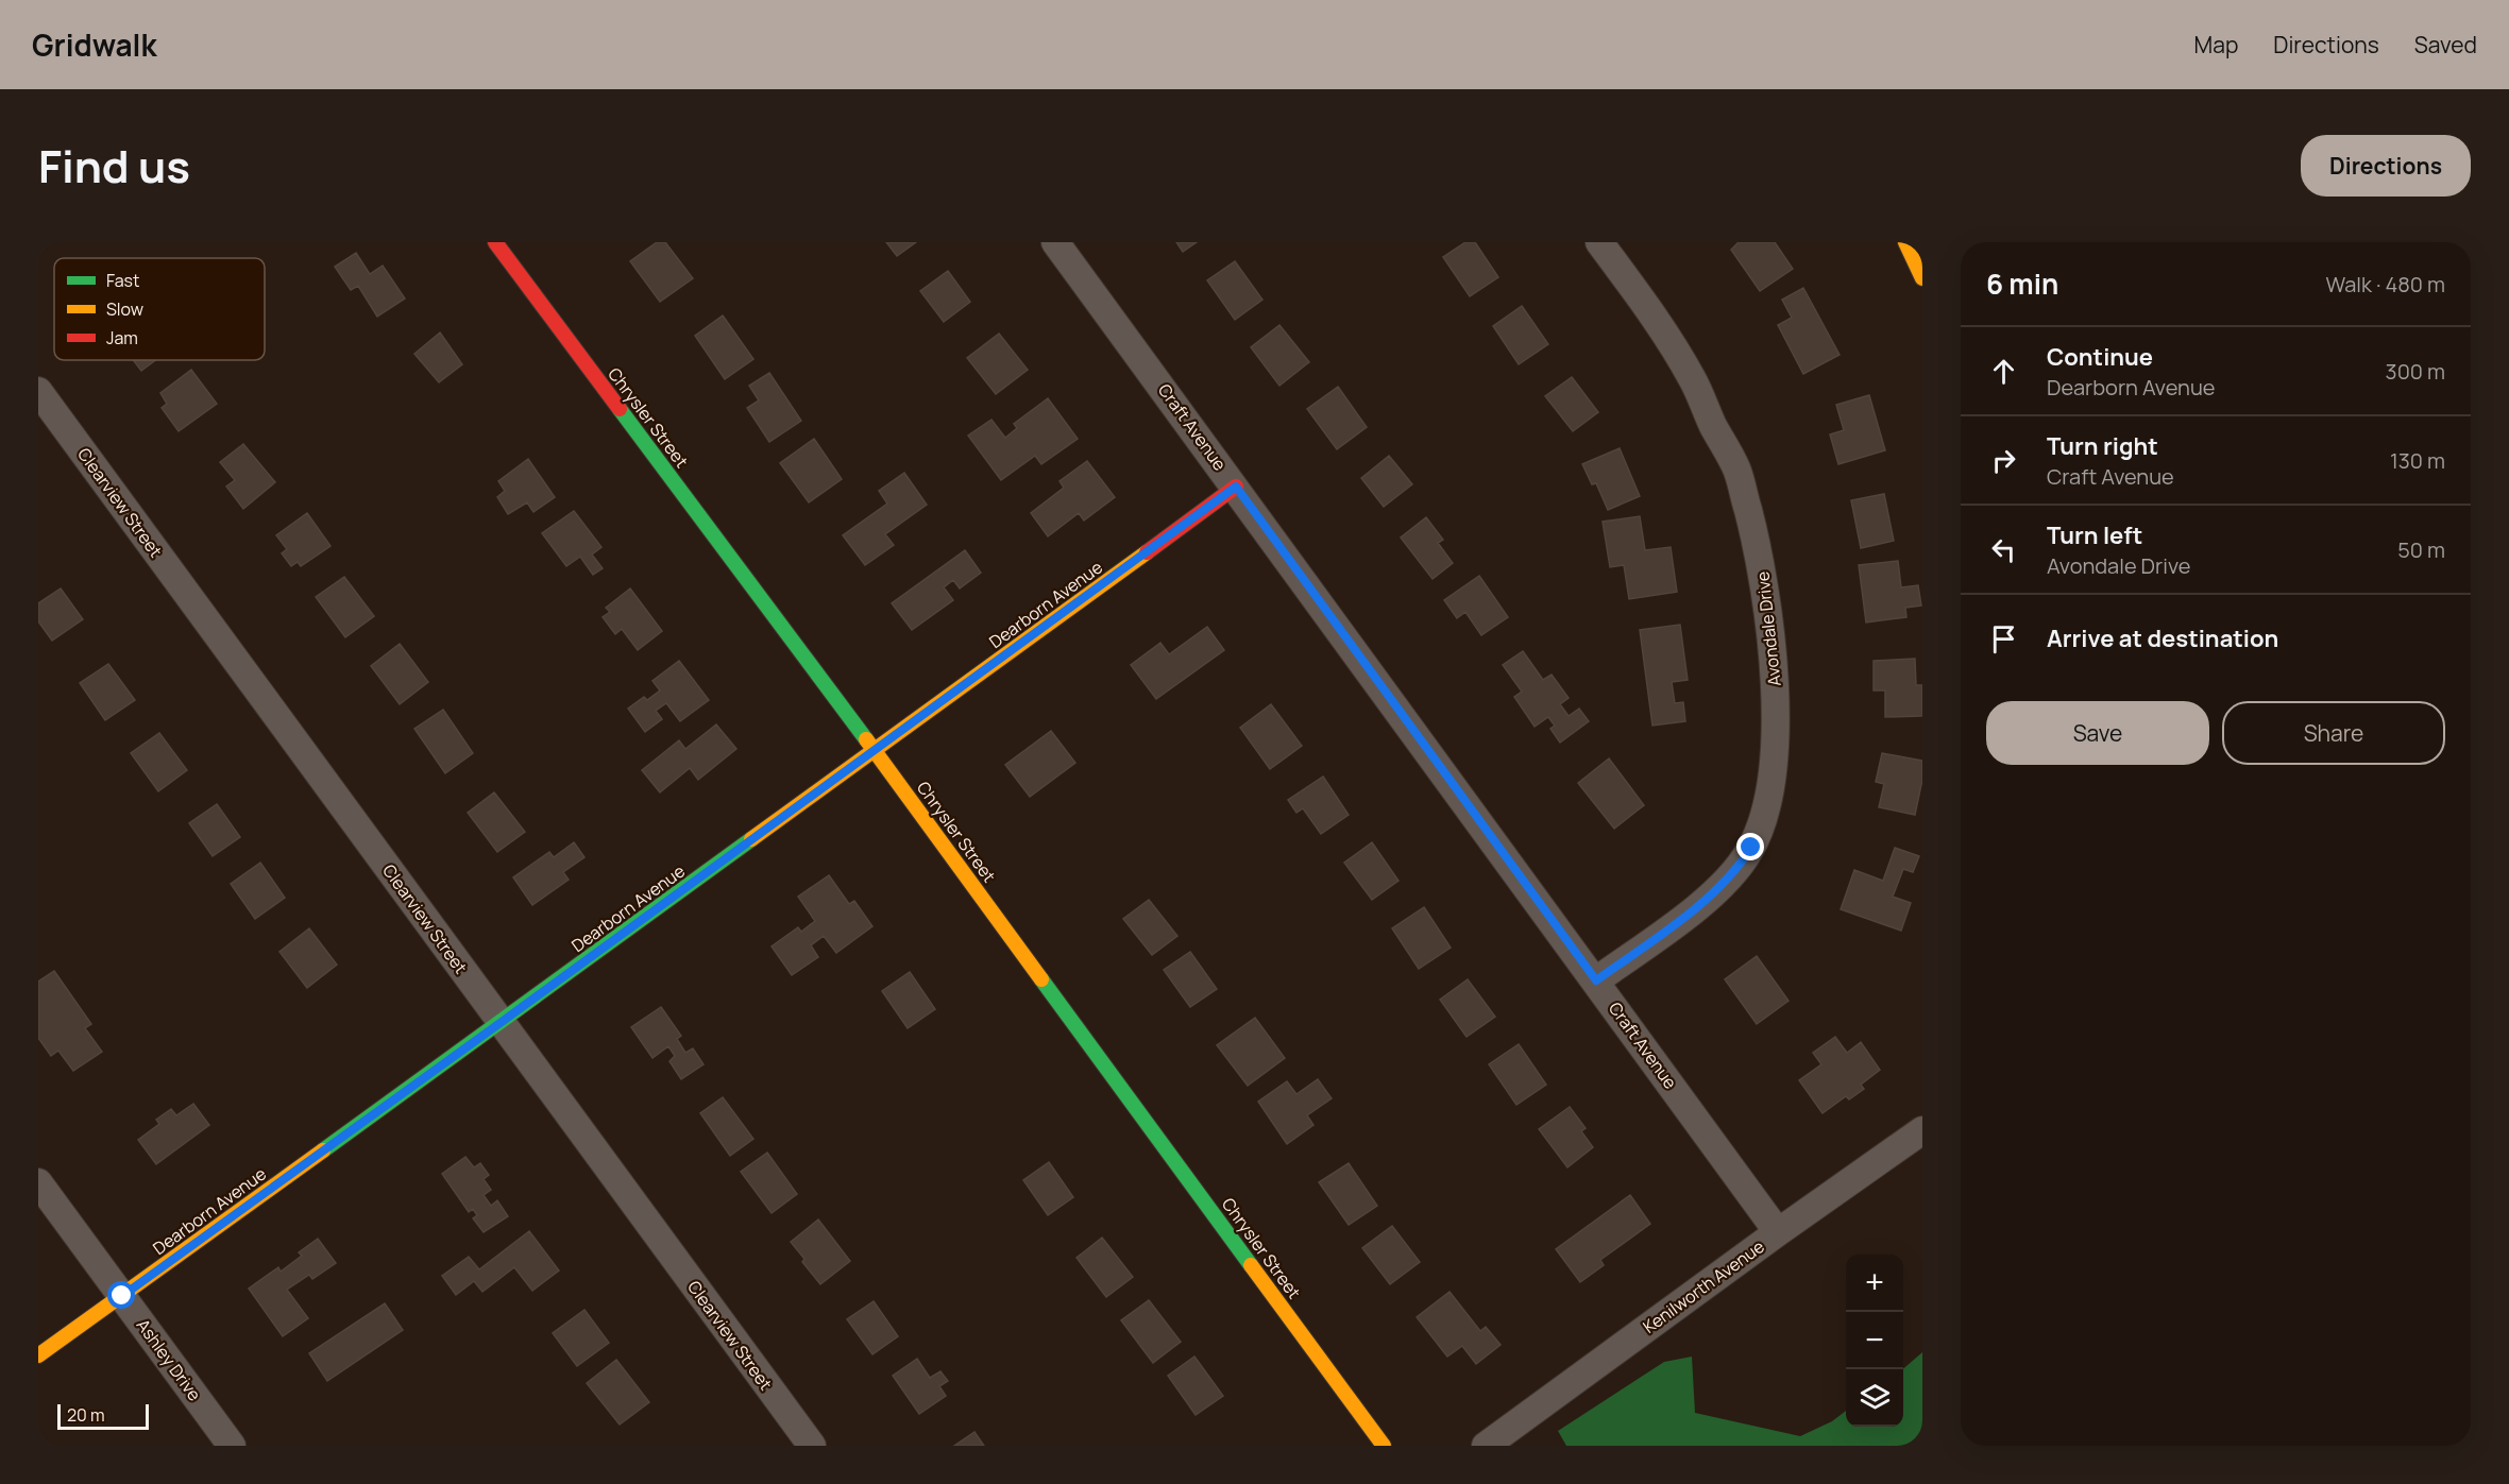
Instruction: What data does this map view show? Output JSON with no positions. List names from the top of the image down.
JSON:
{
  "streets": {
    "street": [
      "Chrysler Street",
      "Craft Avenue",
      "Clearview Street",
      "Dearborn Avenue",
      "Avondale Drive",
      "Kenilworth Avenue",
      "Ashley Drive"
    ]
  },
  "crossings": [
    ["Chrysler Street", "Dearborn Avenue"],
    ["Craft Avenue", "Dearborn Avenue"],
    ["Craft Avenue", "Avondale Drive"],
    ["Craft Avenue", "Kenilworth Avenue"],
    ["Clearview Street", "Dearborn Avenue"],
    ["Dearborn Avenue", "Ashley Drive"]
  ],
  "legend": ["Fast", "Slow", "Jam"],
  "scale_bar": "20 m",
  "page": {
    "header": "Gridwalk",
    "nav": ["Map", "Directions", "Saved"],
    "title": "Find us",
    "buttons": [
      "Directions",
      ["Save", "Share"]
    ],
    "heading": ["6 min", "Walk · 480 m"],
    "list": [
      ["Continue", "Dearborn Avenue", "300 m"],
      ["Turn right", "Craft Avenue", "130 m"],
      ["Turn left", "Avondale Drive", "50 m"],
      "Arrive at destination"
    ],
    "map_buttons": ["+", "−"],
    "scale": "20 m"
  }
}
